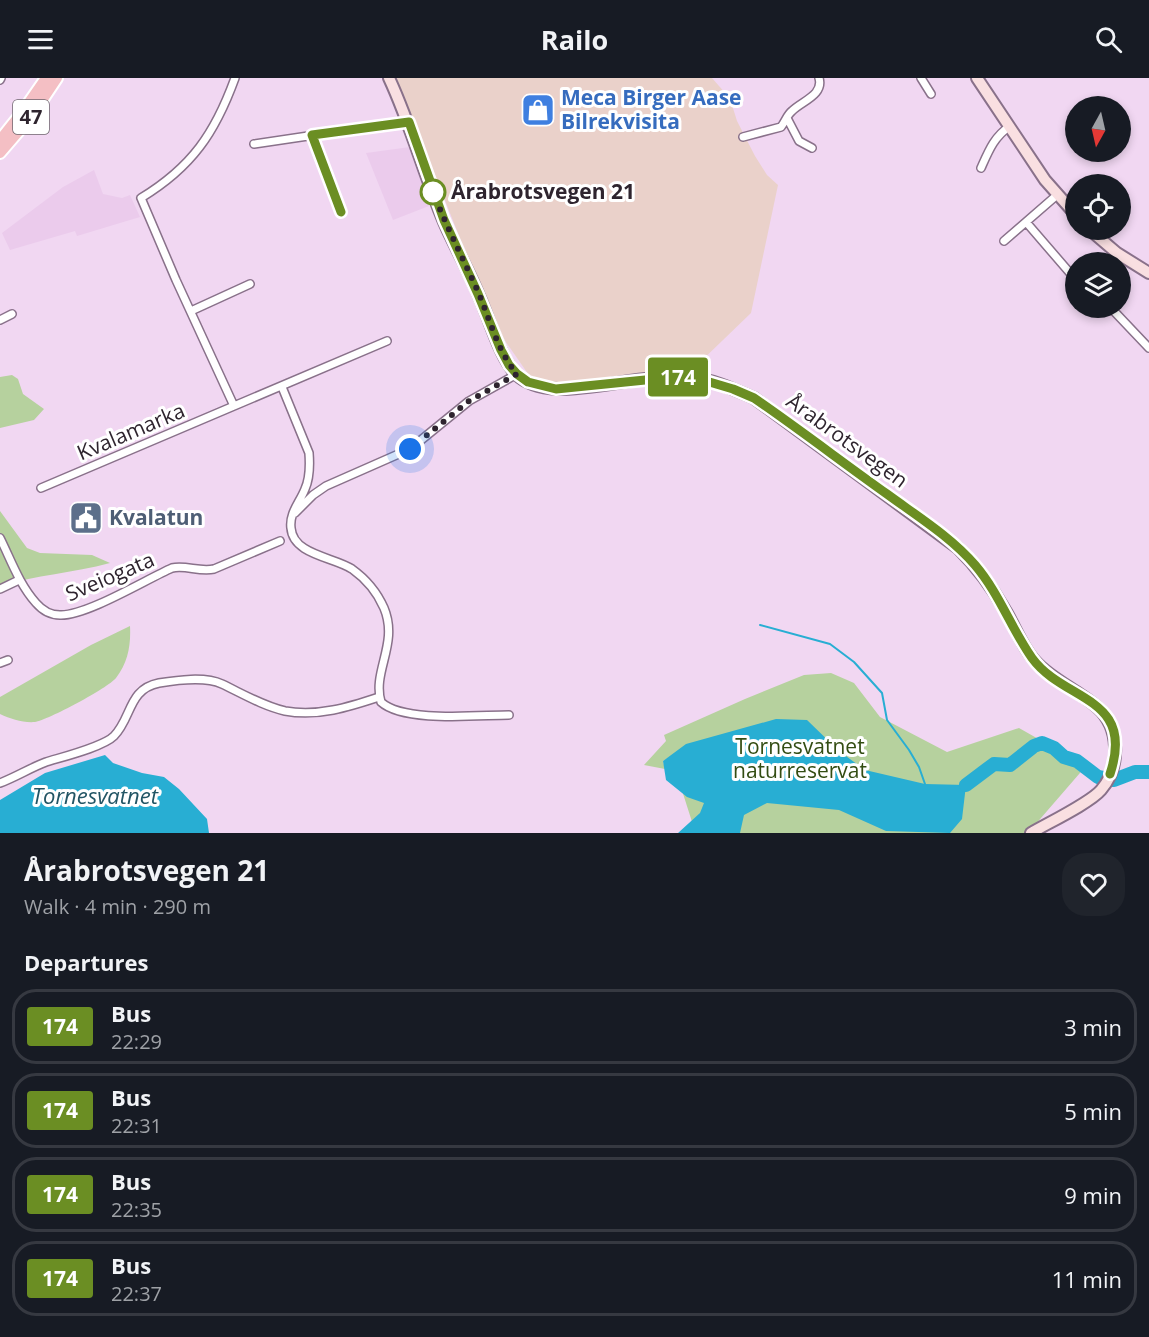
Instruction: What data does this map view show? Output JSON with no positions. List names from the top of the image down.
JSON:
{
  "streets": {
    "main road": ["47"],
    "street": ["Kvalamarka", "Årabrotsvegen", "Sveiogata"]
  },
  "water": ["Tornesvatnet"],
  "parks": ["Tornesvatnet naturreservat"],
  "places": {
    "shop": ["Meca Birger Aase Bilrekvisita"],
    "other": ["Årabrotsvegen 21"],
    "public building": ["Kvalatun"]
  },
  "lines": ["bus line 174"],
  "north": "bottom",
  "page": {
    "header": "Railo",
    "on_map": "174",
    "heading": [
      ["Årabrotsvegen 21", "Walk · 4 min · 290 m"],
      "Departures"
    ],
    "list": [
      {
        "mark": "174",
        "name": "Bus",
        "note": "22:29",
        "value": "3 min"
      },
      {
        "mark": "174",
        "name": "Bus",
        "note": "22:31",
        "value": "5 min"
      },
      {
        "mark": "174",
        "name": "Bus",
        "note": "22:35",
        "value": "9 min"
      },
      {
        "mark": "174",
        "name": "Bus",
        "note": "22:37",
        "value": "11 min"
      }
    ]
  }
}
